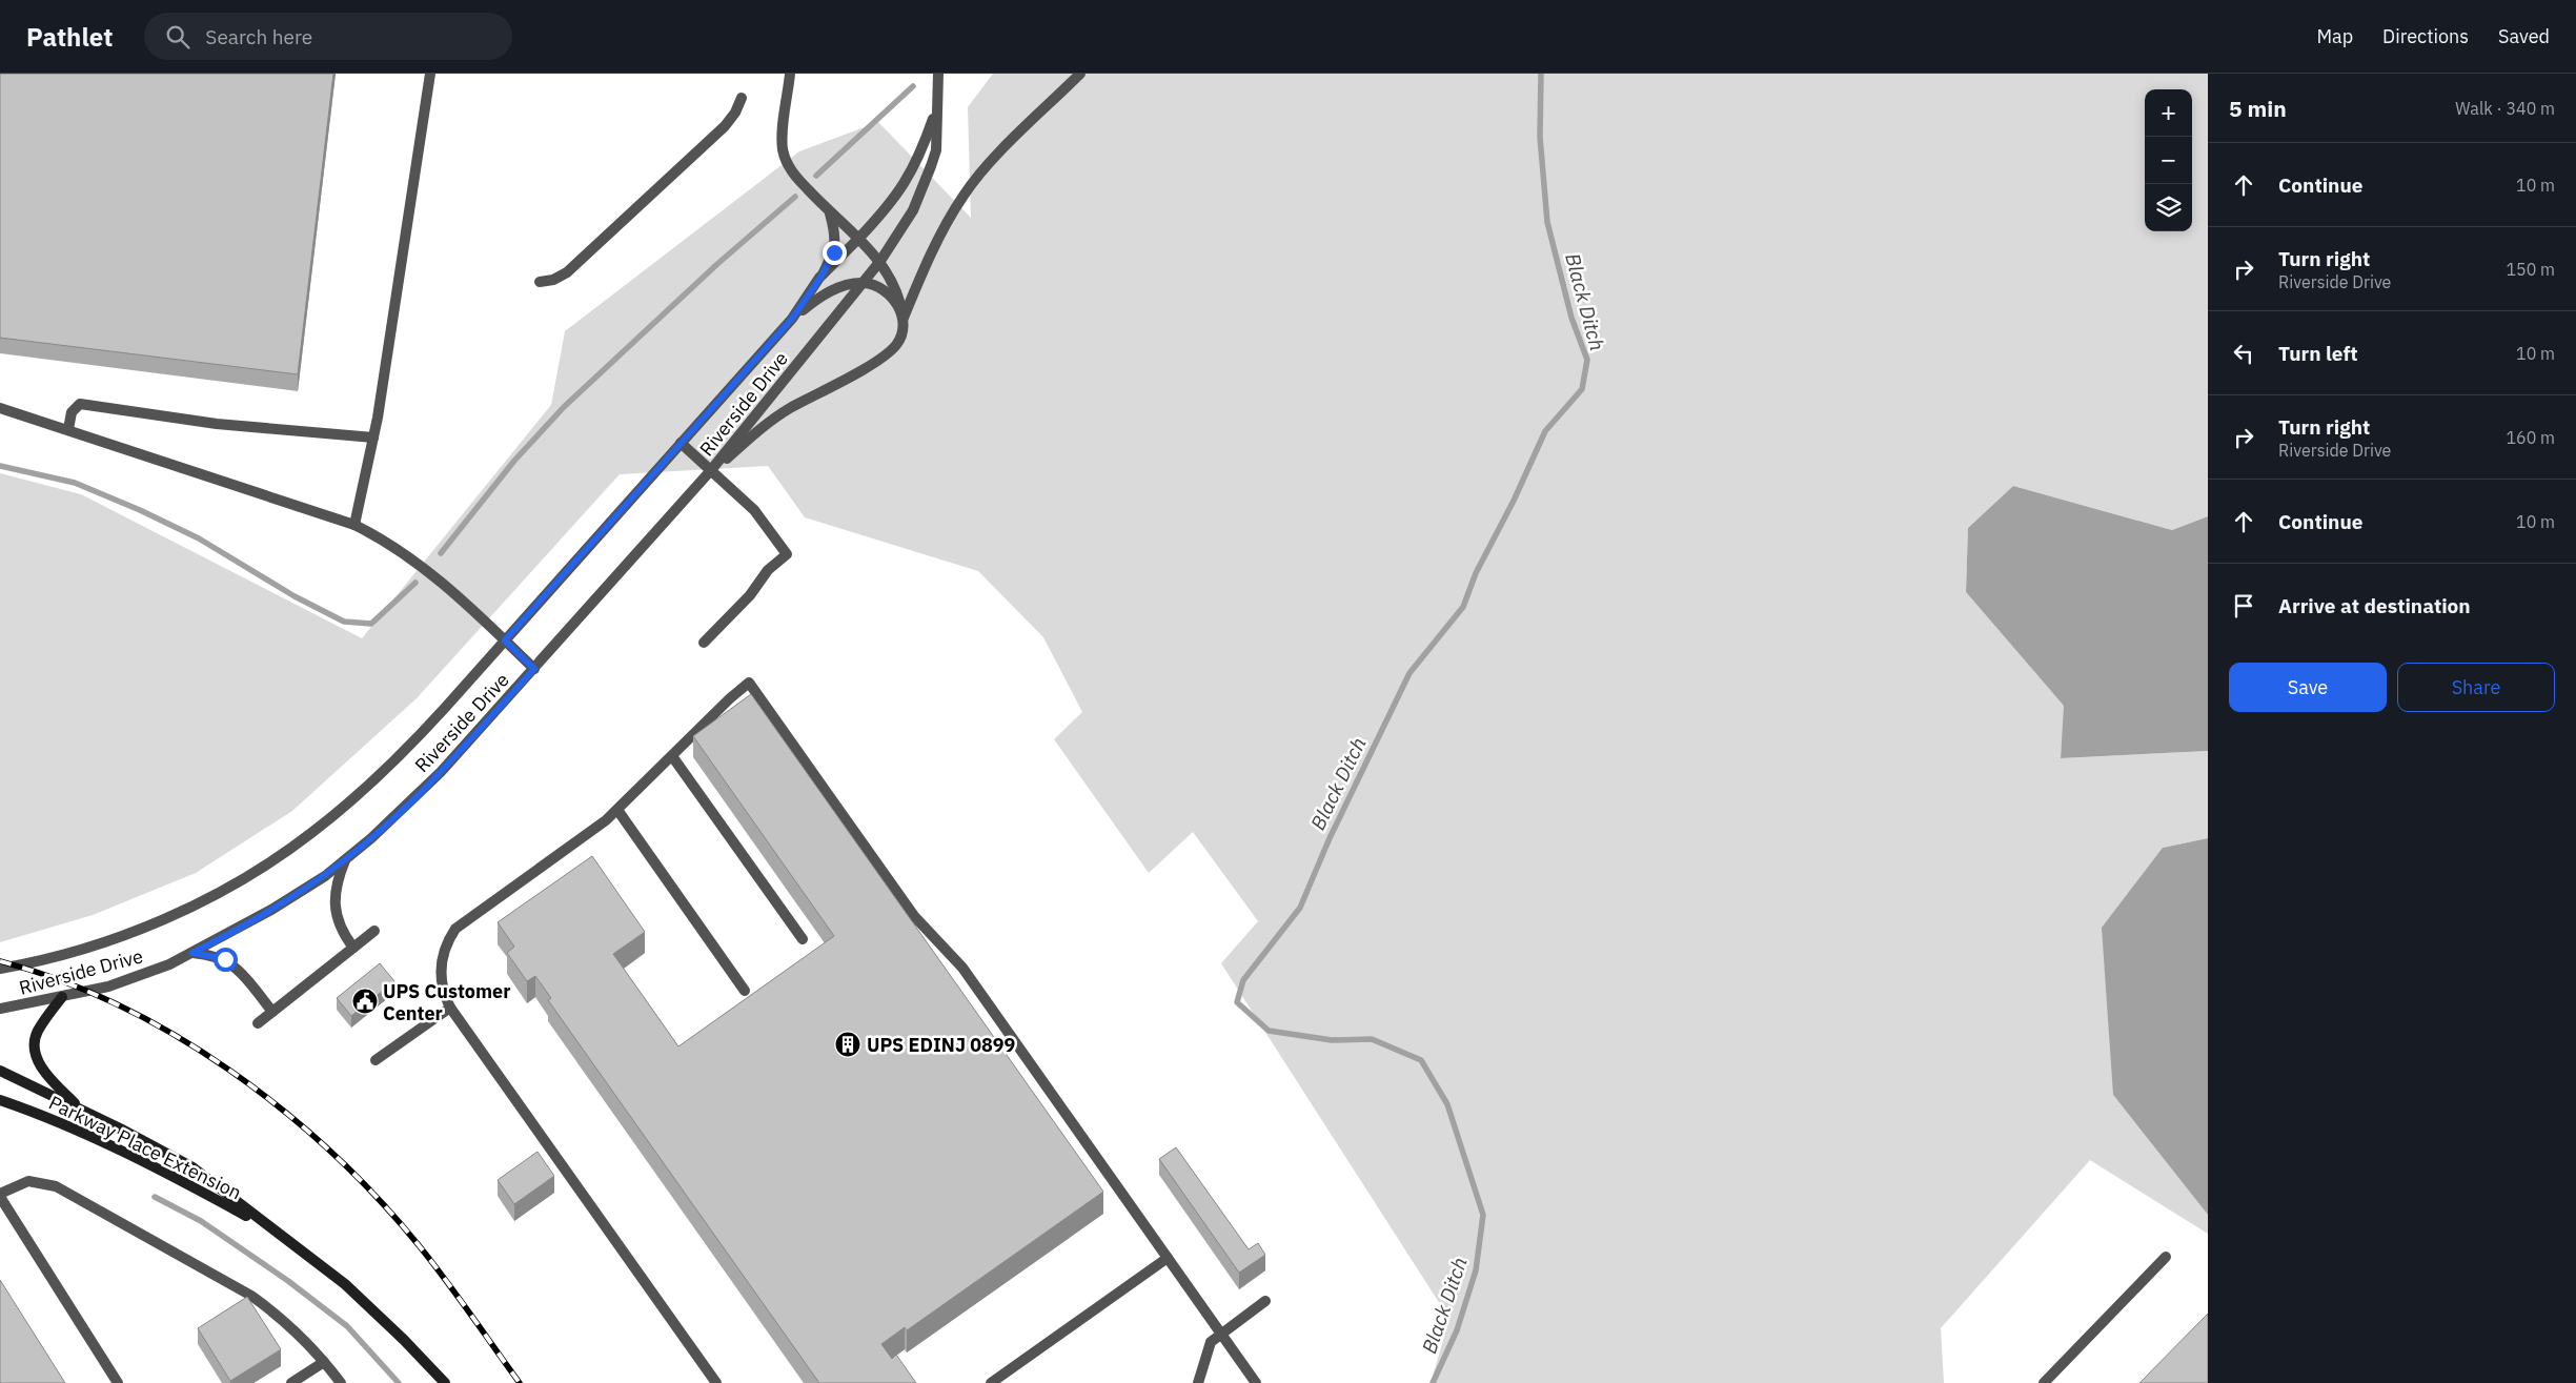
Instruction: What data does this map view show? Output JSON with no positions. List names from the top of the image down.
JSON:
{
  "streets": {
    "main road": ["Parkway Place Extension"],
    "street": ["Riverside Drive"]
  },
  "water": ["Black Ditch"],
  "places": {
    "public building": ["UPS Customer Center"],
    "building": ["UPS EDINJ 0899"]
  },
  "page": {
    "header": "Pathlet",
    "search": "Search here",
    "nav": ["Map", "Directions", "Saved"],
    "heading": ["5 min", "Walk · 340 m"],
    "map_buttons": ["+", "−"],
    "list": [
      ["Continue", "10 m"],
      ["Turn right", "Riverside Drive", "150 m"],
      ["Turn left", "10 m"],
      ["Turn right", "Riverside Drive", "160 m"],
      ["Continue", "10 m"],
      "Arrive at destination"
    ],
    "buttons": ["Save", "Share"]
  }
}
